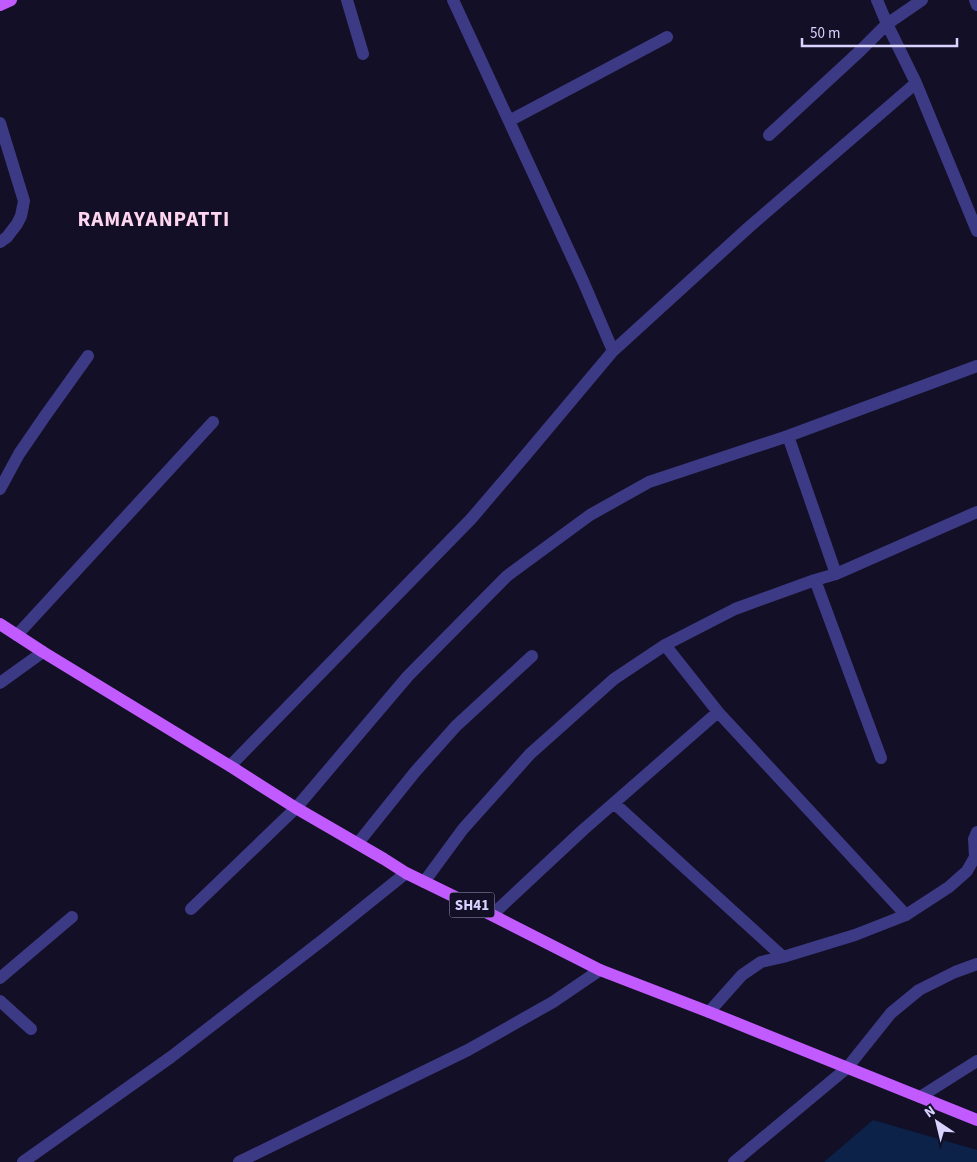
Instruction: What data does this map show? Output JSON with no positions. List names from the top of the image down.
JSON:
{
  "streets": {
    "main road": ["SH41"]
  },
  "districts": ["RAMAYANPATTI"],
  "scale_bar": "50 m",
  "north": "top left"
}
